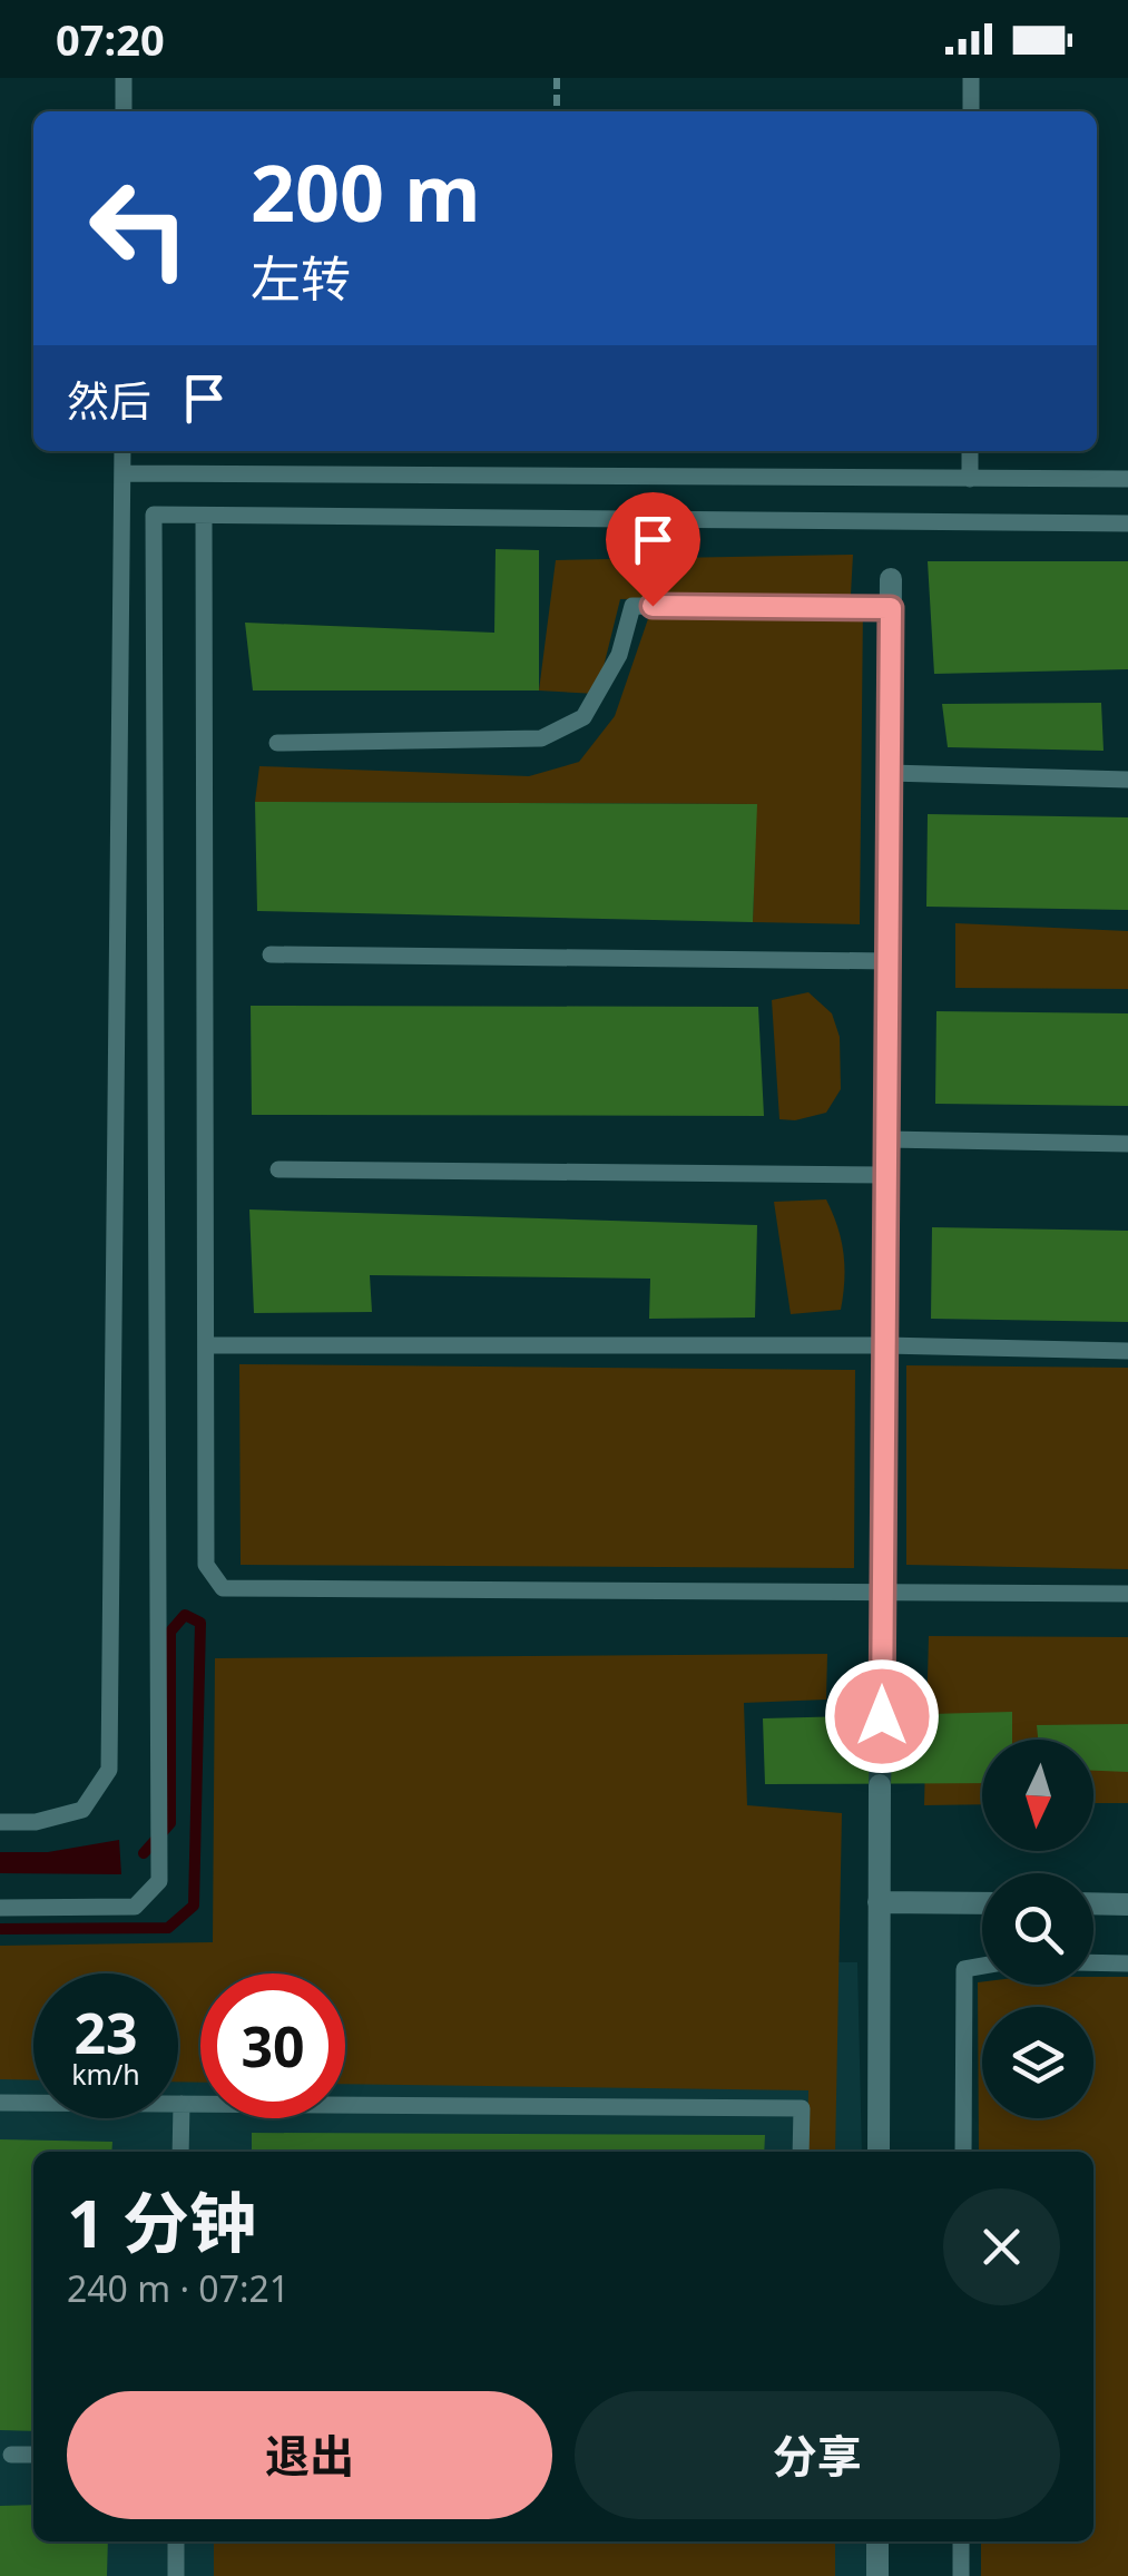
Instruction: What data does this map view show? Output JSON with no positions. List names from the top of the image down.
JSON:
{
  "north": "bottom",
  "page": {
    "status": "07:20",
    "turn": ["200 m", "左转"],
    "then": "然后",
    "speed": "23 km/h",
    "limit": "30",
    "heading": ["1 分钟", "240 m · 07:21"],
    "buttons": ["退出", "分享"]
  }
}
